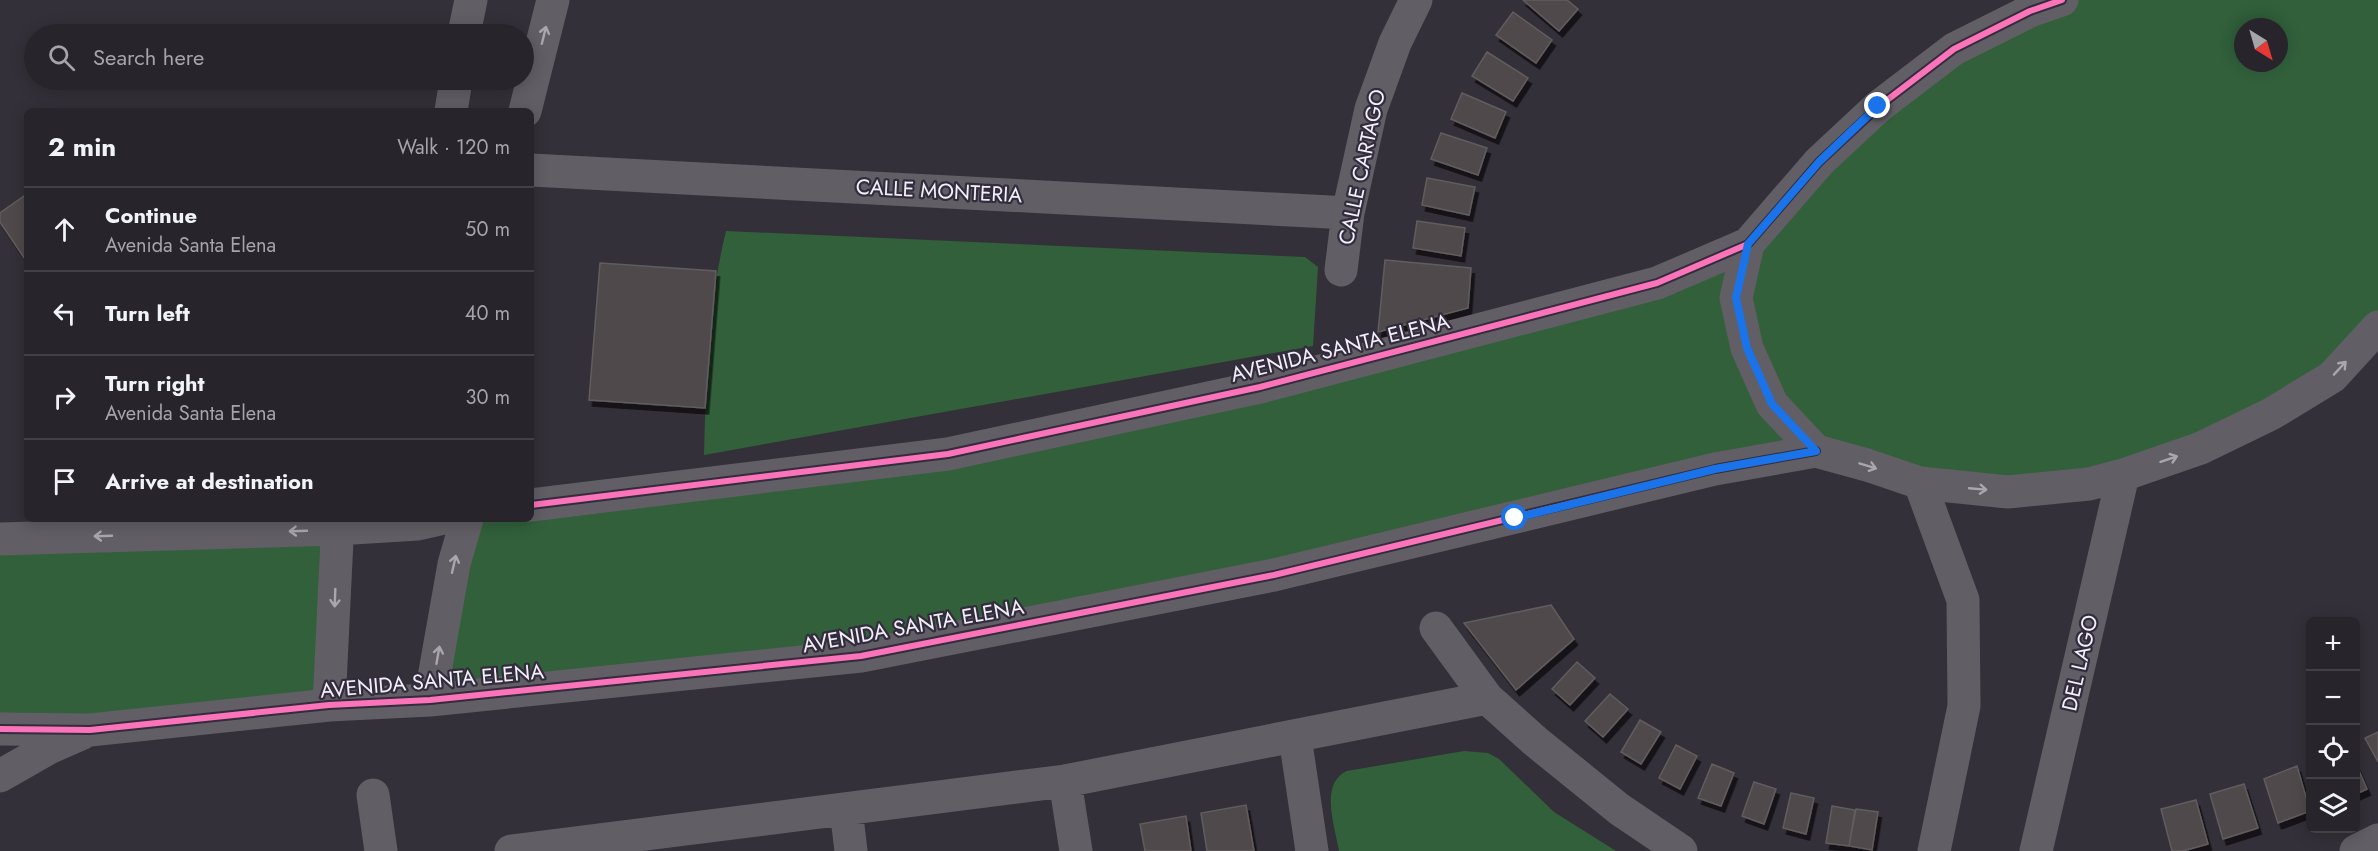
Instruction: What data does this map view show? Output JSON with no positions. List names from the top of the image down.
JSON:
{
  "streets": {
    "street": [
      "CALLE CARTAGO",
      "CALLE MONTERIA",
      "AVENIDA SANTA ELENA",
      "DEL LAGO"
    ]
  },
  "crossings": [
    ["CALLE CARTAGO", "CALLE MONTERIA"]
  ],
  "north": "bottom right",
  "page": {
    "search": "Search here",
    "heading": ["2 min", "Walk · 120 m"],
    "list": [
      ["Continue", "Avenida Santa Elena", "50 m"],
      ["Turn left", "40 m"],
      ["Turn right", "Avenida Santa Elena", "30 m"],
      "Arrive at destination"
    ],
    "map_buttons": ["+", "−"]
  }
}
